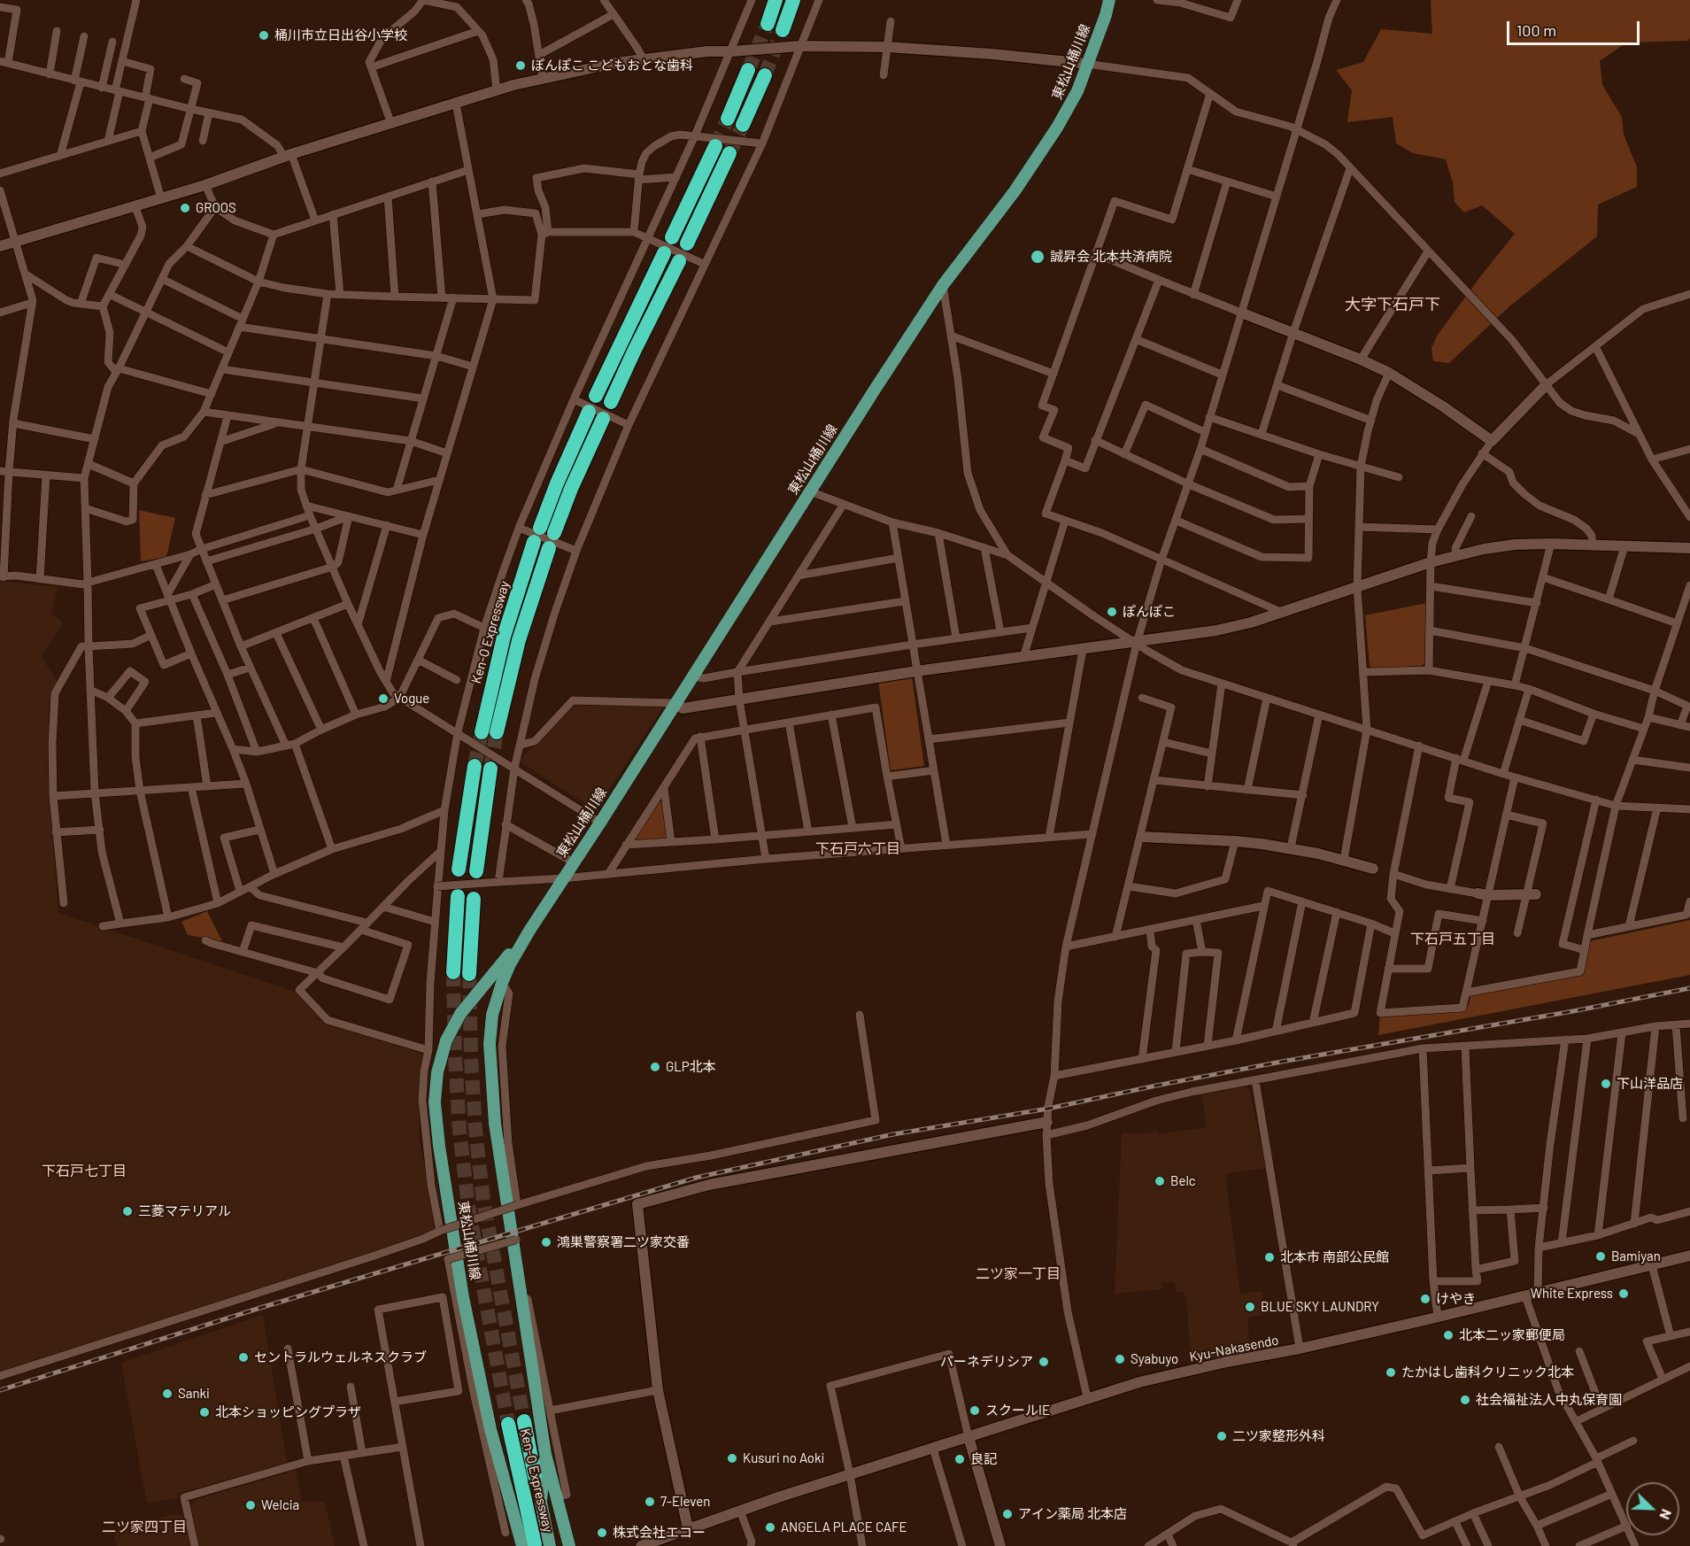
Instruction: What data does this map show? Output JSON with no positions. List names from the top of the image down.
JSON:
{
  "streets": {
    "highway": ["Ken-O Expressway"],
    "main road": ["東松山桶川線"],
    "street": ["Kyu-Nakasendo"]
  },
  "crossings": [
    ["東松山桶川線", "Ken-O Expressway"]
  ],
  "districts": [
    "大字下石戸下",
    "下石戸六丁目",
    "下石戸五丁目",
    "下石戸七丁目",
    "二ツ家一丁目",
    "二ツ家四丁目"
  ],
  "places": [
    "桶川市立日出谷小学校",
    "ぽんぽこ こどもおとな歯科",
    "GROOS",
    "誠昇会 北本共済病院",
    "ぽんぽこ",
    "Vogue",
    "GLP北本",
    "下山洋品店",
    "Belc",
    "三菱マテリアル",
    "鴻巣警察署二ツ家交番",
    "Bamiyan",
    "北本市 南部公民館",
    "White Express",
    "けやき",
    "BLUE SKY LAUNDRY",
    "北本二ッ家郵便局",
    "セントラルウェルネスクラブ",
    "Syabuyo",
    "パーネデリシア",
    "たかはし歯科クリニック北本",
    "Sanki",
    "社会福祉法人中丸保育園",
    "スクールIE",
    "北本ショッピングプラザ",
    "二ツ家整形外科",
    "Kusuri no Aoki",
    "良記",
    "7-Eleven",
    "Welcia",
    "アイン薬局 北本店",
    "ANGELA PLACE CAFE",
    "株式会社エコー"
  ],
  "scale_bar": "100 m",
  "north": "bottom right"
}
